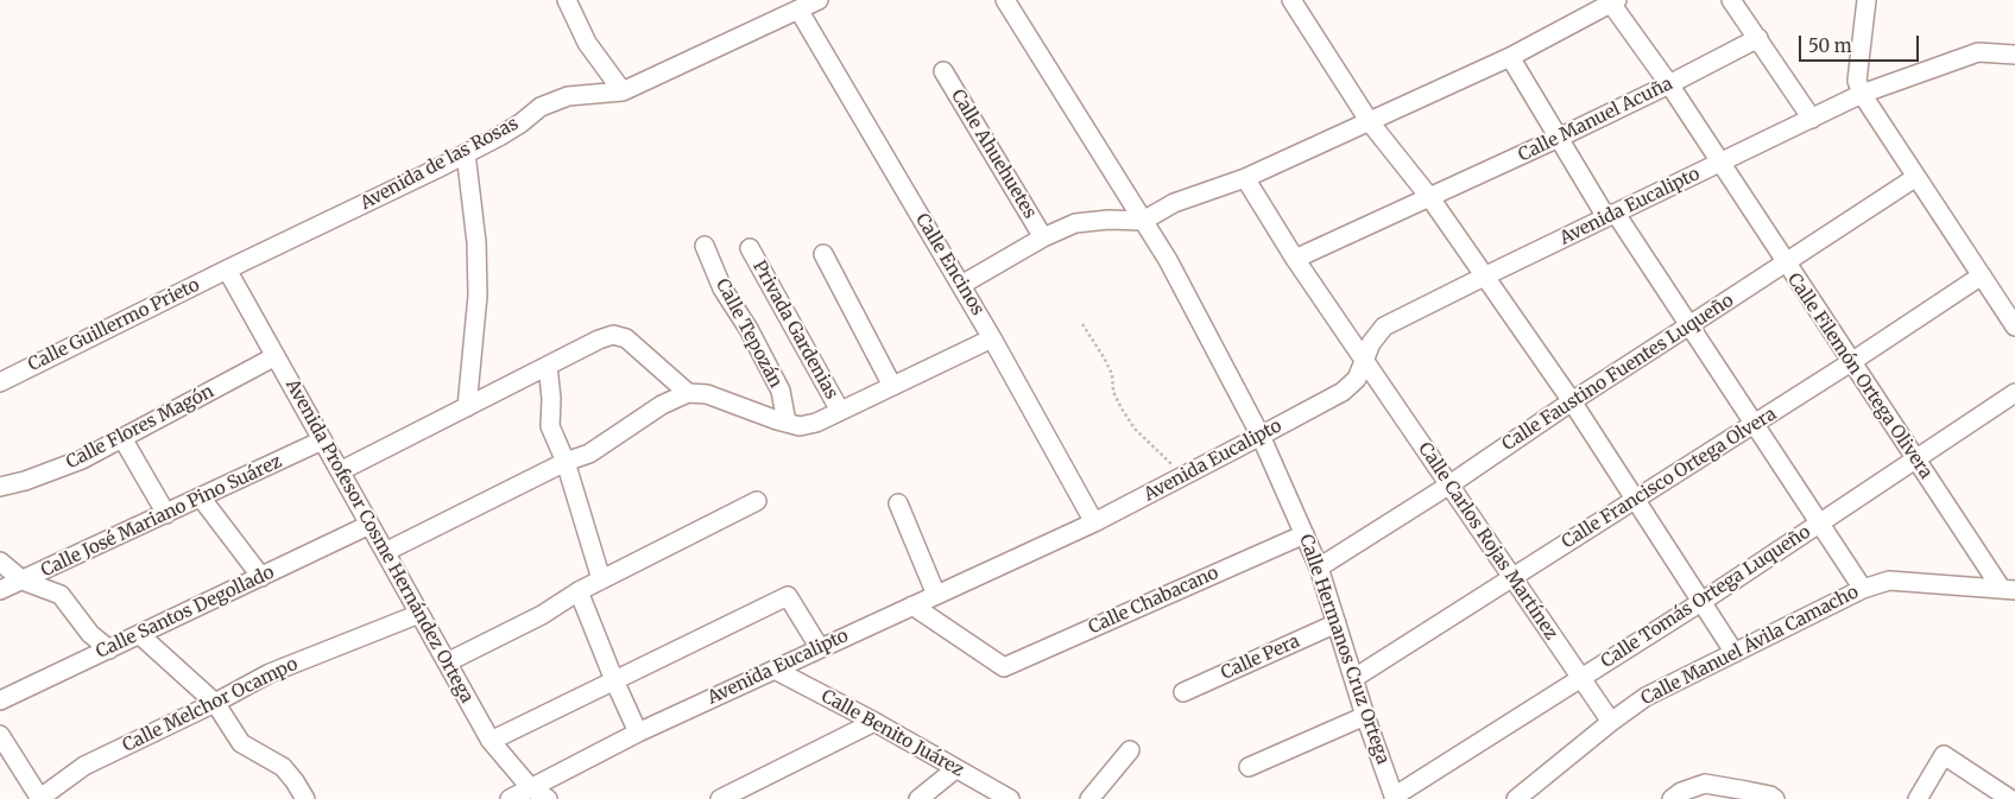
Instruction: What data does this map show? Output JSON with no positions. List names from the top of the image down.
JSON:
{
  "streets": {
    "street": [
      "Calle Manuel Acuña",
      "Calle Ahuehuetes",
      "Avenida de las Rosas",
      "Avenida Eucalipto",
      "Calle Encinos",
      "Calle Guillermo Prieto",
      "Privada Gardenias",
      "Calle Tepozán",
      "Calle Faustino Fuentes Luqueño",
      "Calle Filemón Ortega Olivera",
      "Calle Flores Magón",
      "Calle Francisco Ortega Olvera",
      "Calle José Mariano Pino Suárez",
      "Avenida Profesor Cosme Hernández Ortega",
      "Calle Carlos Rojas Martínez",
      "Calle Tomás Ortega Luqueño",
      "Calle Chabacano",
      "Calle Santos Degollado",
      "Calle Manuel Ávila Camacho",
      "Calle Hermanos Cruz Ortega",
      "Calle Pera",
      "Calle Melchor Ocampo",
      "Calle Benito Juárez"
    ]
  },
  "crossings": [
    ["Calle Manuel Acuña", "Calle Filemón Ortega Olivera"],
    ["Calle Manuel Acuña", "Calle Carlos Rojas Martínez"],
    ["Avenida de las Rosas", "Calle Encinos"],
    ["Avenida de las Rosas", "Calle Guillermo Prieto"],
    ["Avenida de las Rosas", "Avenida Profesor Cosme Hernández Ortega"],
    ["Avenida Eucalipto", "Calle Encinos"],
    ["Avenida Eucalipto", "Calle Filemón Ortega Olivera"],
    ["Avenida Eucalipto", "Avenida Profesor Cosme Hernández Ortega"],
    ["Avenida Eucalipto", "Calle Carlos Rojas Martínez"],
    ["Avenida Eucalipto", "Calle Chabacano"],
    ["Avenida Eucalipto", "Calle Hermanos Cruz Ortega"],
    ["Avenida Eucalipto", "Calle Benito Juárez"],
    ["Calle Guillermo Prieto", "Avenida Profesor Cosme Hernández Ortega"],
    ["Calle Faustino Fuentes Luqueño", "Calle Filemón Ortega Olivera"],
    ["Calle Faustino Fuentes Luqueño", "Calle Carlos Rojas Martínez"],
    ["Calle Faustino Fuentes Luqueño", "Calle Hermanos Cruz Ortega"],
    ["Calle Filemón Ortega Olivera", "Calle Francisco Ortega Olvera"],
    ["Calle Filemón Ortega Olivera", "Calle Tomás Ortega Luqueño"],
    ["Calle Filemón Ortega Olivera", "Calle Manuel Ávila Camacho"],
    ["Calle Flores Magón", "Avenida Profesor Cosme Hernández Ortega"],
    ["Calle Francisco Ortega Olvera", "Calle Carlos Rojas Martínez"],
    ["Calle Francisco Ortega Olvera", "Calle Hermanos Cruz Ortega"],
    ["Calle José Mariano Pino Suárez", "Avenida Profesor Cosme Hernández Ortega"],
    ["Avenida Profesor Cosme Hernández Ortega", "Calle Santos Degollado"],
    ["Avenida Profesor Cosme Hernández Ortega", "Calle Melchor Ocampo"],
    ["Calle Carlos Rojas Martínez", "Calle Tomás Ortega Luqueño"],
    ["Calle Carlos Rojas Martínez", "Calle Manuel Ávila Camacho"],
    ["Calle Tomás Ortega Luqueño", "Calle Hermanos Cruz Ortega"],
    ["Calle Chabacano", "Calle Hermanos Cruz Ortega"],
    ["Calle Hermanos Cruz Ortega", "Calle Pera"]
  ],
  "scale_bar": "50 m"
}
